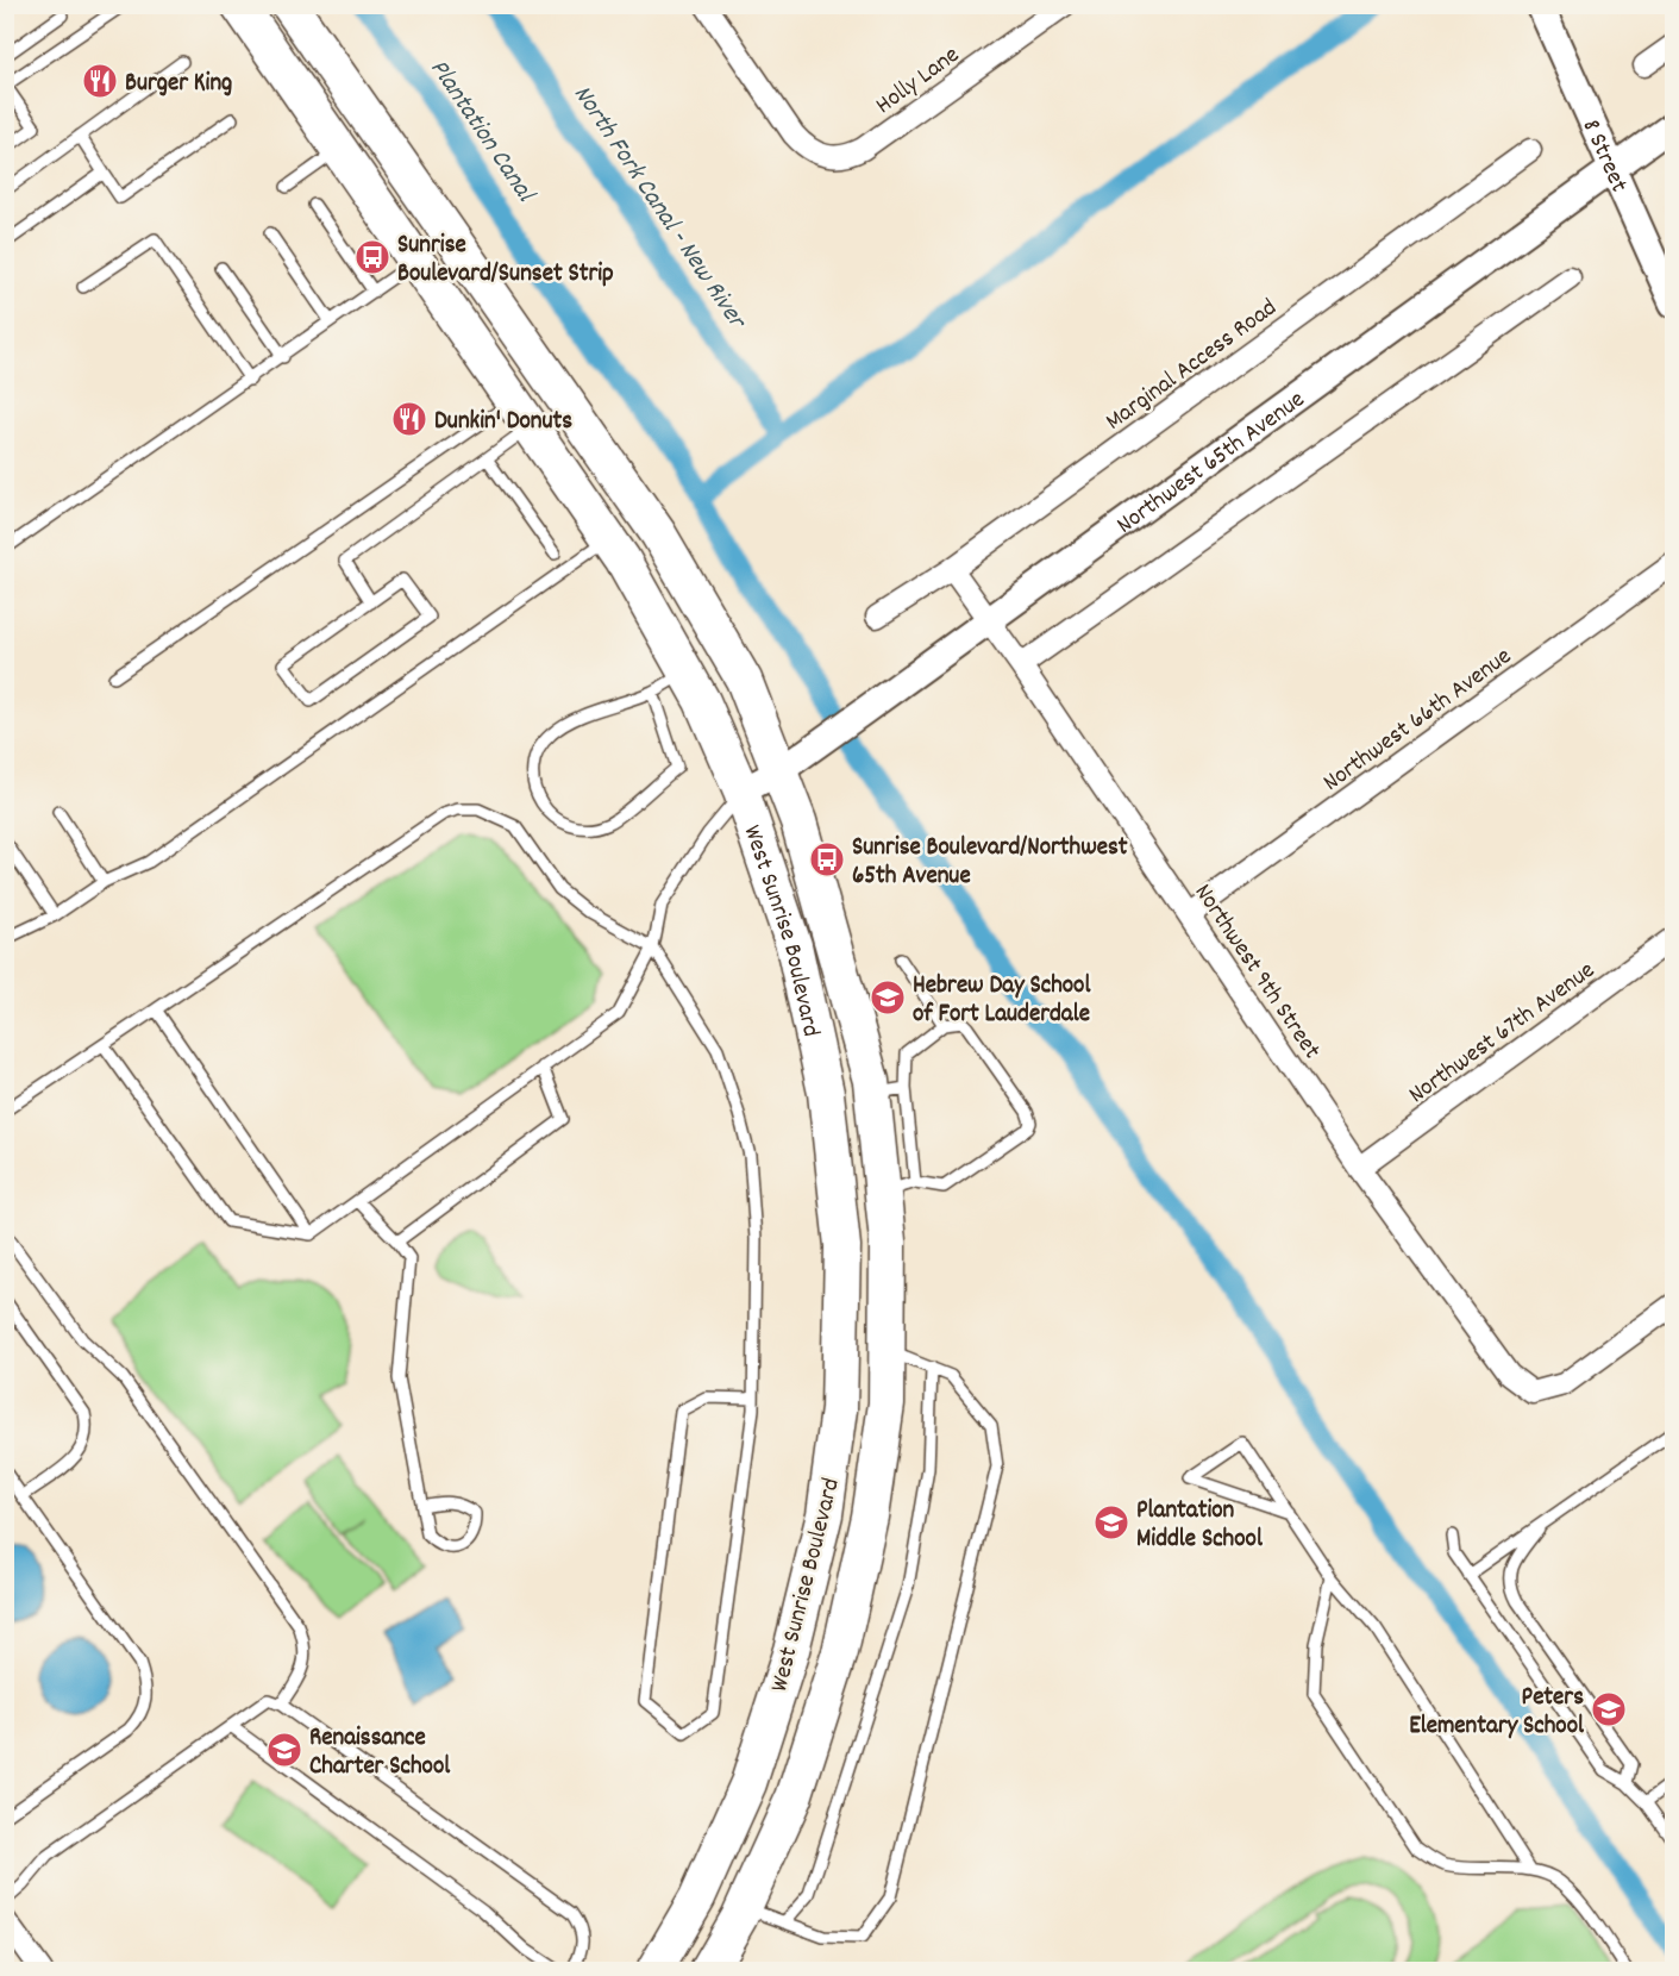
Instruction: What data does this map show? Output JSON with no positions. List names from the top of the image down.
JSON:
{
  "streets": {
    "highway": ["West Sunrise Boulevard"],
    "street": [
      "Holly Lane",
      "8 Street",
      "Marginal Access Road",
      "Northwest 65th Avenue",
      "Northwest 66th Avenue",
      "Northwest 9th Street",
      "Northwest 67th Avenue"
    ]
  },
  "crossings": [
    ["8 Street", "Northwest 65th Avenue"],
    ["Marginal Access Road", "Northwest 9th Street"],
    ["Northwest 65th Avenue", "West Sunrise Boulevard"],
    ["Northwest 65th Avenue", "Northwest 9th Street"],
    ["Northwest 66th Avenue", "Northwest 9th Street"],
    ["Northwest 9th Street", "Northwest 67th Avenue"]
  ],
  "water": ["Plantation Canal", "North Fork Canal - New River"],
  "places": {
    "restaurant": ["Burger King", "Dunkin' Donuts"],
    "bus stop": ["Sunrise Boulevard/Sunset Strip", "Sunrise Boulevard/Northwest 65th Avenue"],
    "school or university": [
      "Hebrew Day School of Fort Lauderdale",
      "Plantation Middle School",
      "Peters Elementary School",
      "Renaissance Charter School"
    ]
  }
}
